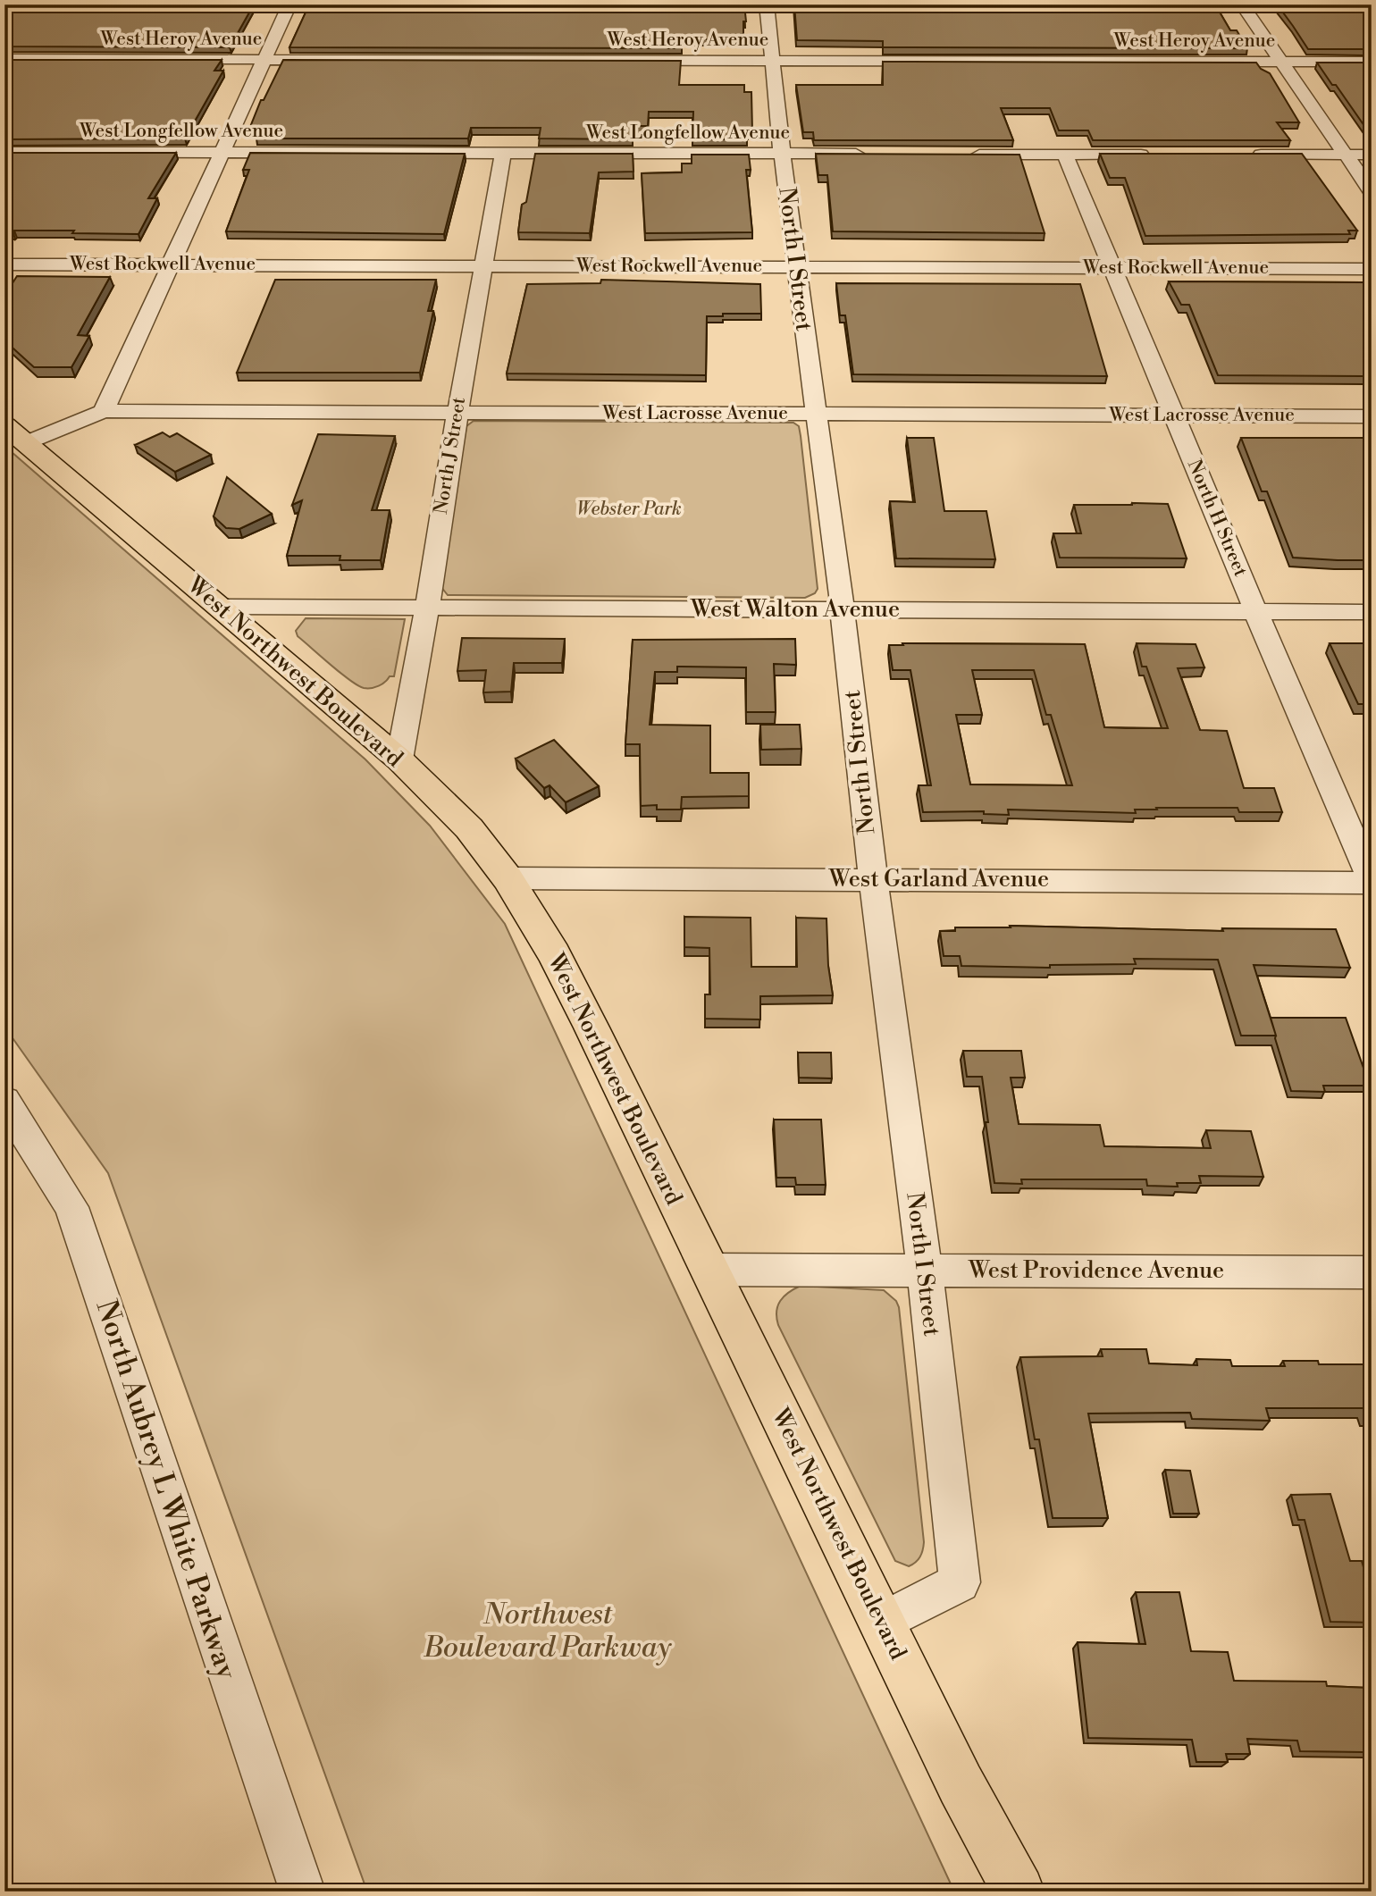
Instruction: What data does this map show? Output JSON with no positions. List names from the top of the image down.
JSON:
{
  "streets": {
    "main road": ["West Northwest Boulevard"],
    "street": [
      "West Heroy Avenue",
      "West Longfellow Avenue",
      "North I Street",
      "West Rockwell Avenue",
      "West Lacrosse Avenue",
      "North J Street",
      "North H Street",
      "West Walton Avenue",
      "West Garland Avenue",
      "West Providence Avenue",
      "North Aubrey L White Parkway"
    ]
  },
  "crossings": [
    ["West Heroy Avenue", "North I Street"],
    ["West Longfellow Avenue", "North I Street"],
    ["West Longfellow Avenue", "North J Street"],
    ["North I Street", "West Rockwell Avenue"],
    ["North I Street", "West Lacrosse Avenue"],
    ["North I Street", "West Walton Avenue"],
    ["North I Street", "West Northwest Boulevard"],
    ["North I Street", "West Garland Avenue"],
    ["North I Street", "West Providence Avenue"],
    ["West Rockwell Avenue", "North J Street"],
    ["West Rockwell Avenue", "North H Street"],
    ["West Lacrosse Avenue", "North J Street"],
    ["West Lacrosse Avenue", "North H Street"],
    ["West Lacrosse Avenue", "West Northwest Boulevard"],
    ["North J Street", "West Walton Avenue"],
    ["North J Street", "West Northwest Boulevard"],
    ["North H Street", "West Walton Avenue"],
    ["North H Street", "West Garland Avenue"],
    ["West Walton Avenue", "West Northwest Boulevard"],
    ["West Northwest Boulevard", "West Garland Avenue"],
    ["West Northwest Boulevard", "West Providence Avenue"]
  ],
  "parks": ["Webster Park", "Northwest Boulevard Parkway"]
}
